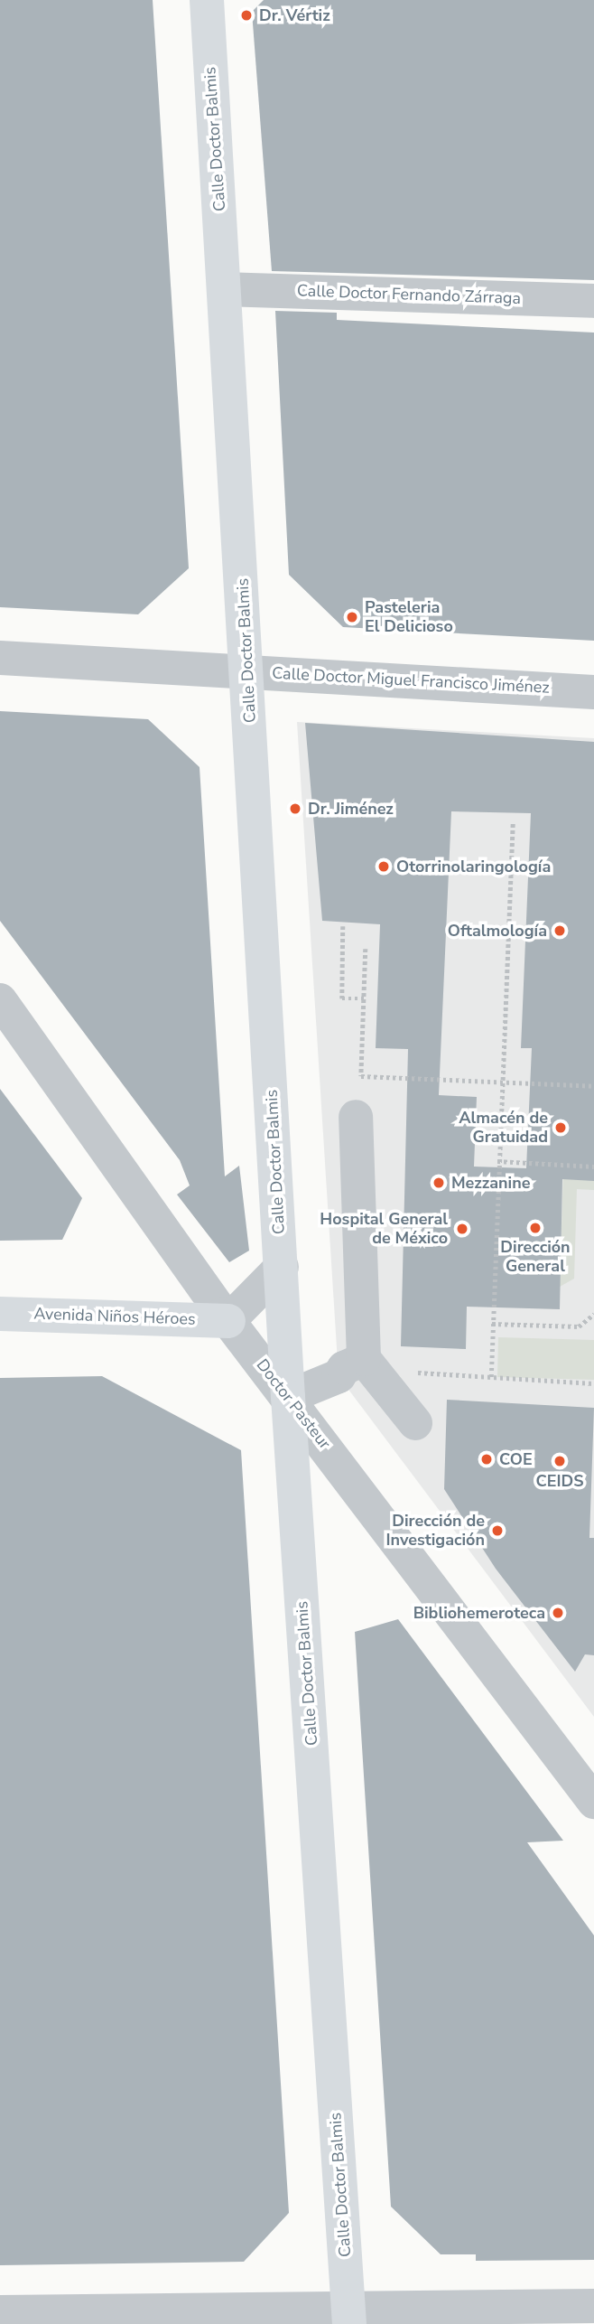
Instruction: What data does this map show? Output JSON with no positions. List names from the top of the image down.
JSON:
{
  "streets": {
    "main road": ["Calle Doctor Balmis", "Avenida Niños Héroes"],
    "street": ["Calle Doctor Fernando Zárraga", "Calle Doctor Miguel Francisco Jiménez", "Doctor Pasteur"]
  },
  "crossings": [
    ["Calle Doctor Balmis", "Calle Doctor Fernando Zárraga"],
    ["Calle Doctor Balmis", "Calle Doctor Miguel Francisco Jiménez"],
    ["Calle Doctor Balmis", "Doctor Pasteur"],
    ["Avenida Niños Héroes", "Doctor Pasteur"]
  ],
  "places": [
    "Dr. Vértiz",
    "Pasteleria El Delicioso",
    "Dr. Jiménez",
    "Otorrinolaringología",
    "Oftalmología",
    "Almacén de Gratuidad",
    "Mezzanine",
    "Dirección General",
    "Hospital General de México",
    "COE",
    "CEIDS",
    "Dirección de Investigación",
    "Bibliohemeroteca"
  ]
}
